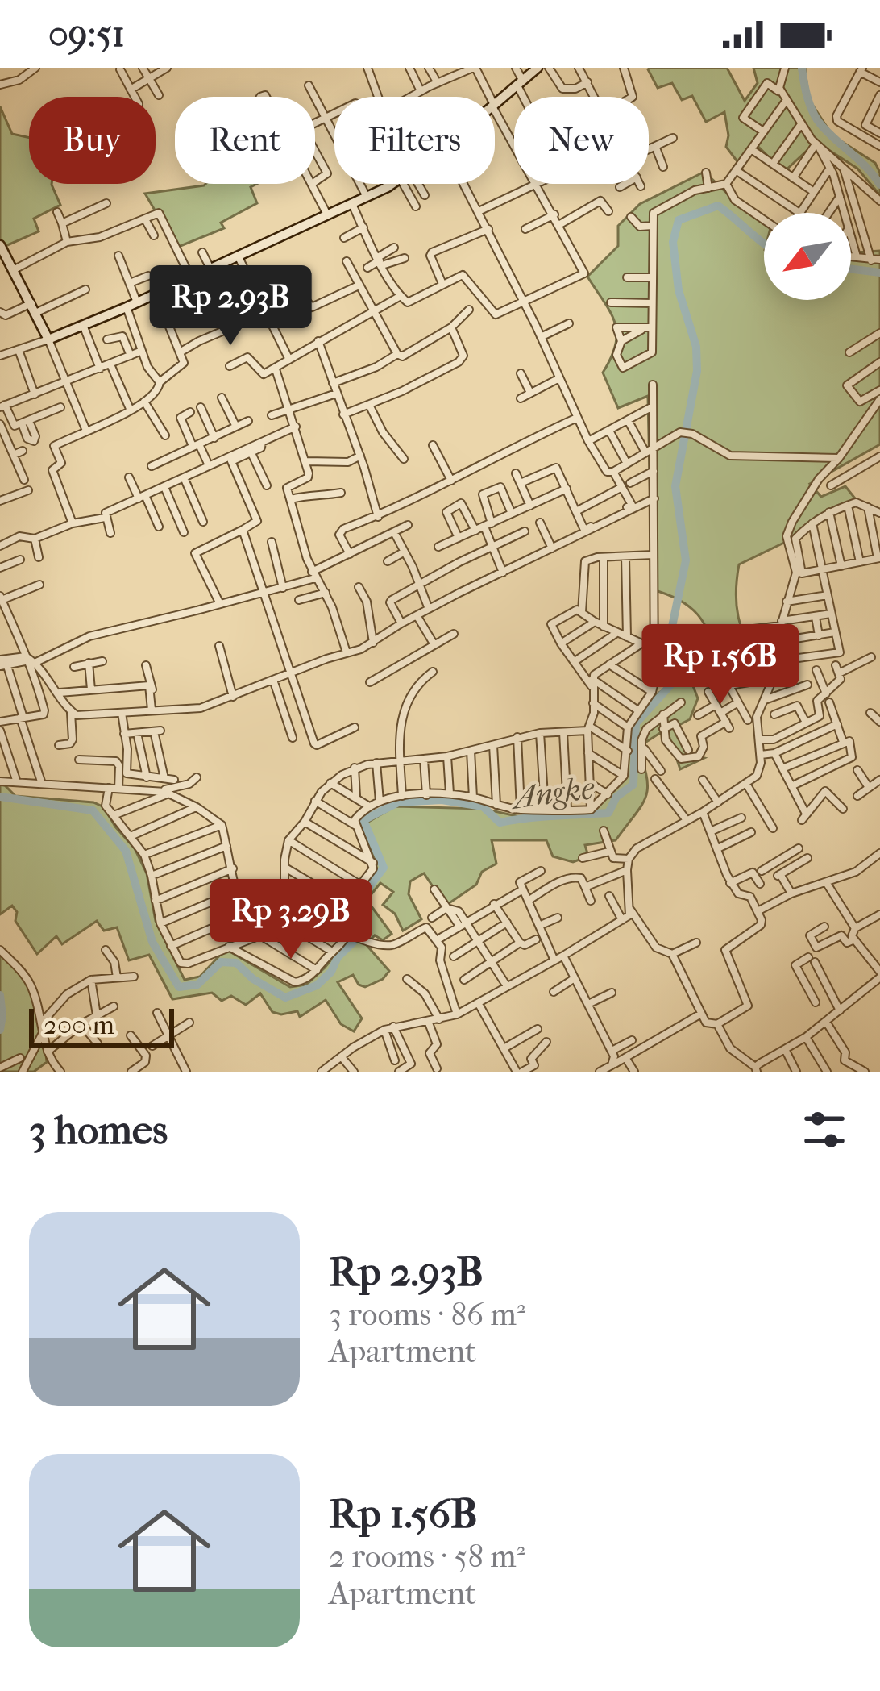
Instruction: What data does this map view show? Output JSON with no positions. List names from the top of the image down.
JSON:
{
  "water": ["Angke"],
  "scale_bar": "200 m",
  "north": "bottom left",
  "page": {
    "status": "09:51",
    "chip": [
      "Buy",
      "Rent",
      "Filters",
      "New"
    ],
    "price": ["Rp 2.93B", "Rp 1.56B", "Rp 3.29B"],
    "scale": "200 m",
    "heading": "3 homes",
    "list": [
      {
        "name": "Rp 2.93B",
        "note": "3 rooms · 86 m² · Apartment"
      },
      {
        "name": "Rp 1.56B",
        "note": "2 rooms · 58 m² · Apartment"
      }
    ]
  }
}
